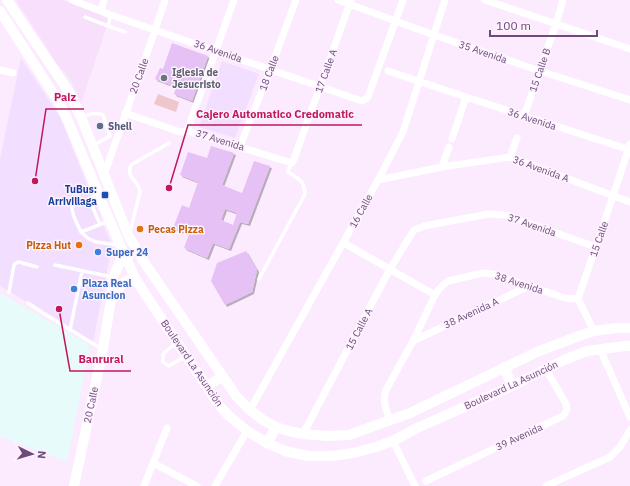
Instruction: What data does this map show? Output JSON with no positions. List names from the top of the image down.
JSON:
{
  "streets": {
    "main road": ["20 Calle", "Boulevard La Asunción"],
    "street": [
      "36 Avenida",
      "35 Avenida",
      "15 Calle B",
      "17 Calle A",
      "18 Calle",
      "37 Avenida",
      "36 Avenida A",
      "16 Calle",
      "15 Calle",
      "38 Avenida",
      "38 Avenida A",
      "15 Calle A",
      "39 Avenida"
    ]
  },
  "crossings": [
    ["36 Avenida", "35 Avenida"],
    ["36 Avenida", "15 Calle B"],
    ["36 Avenida", "17 Calle A"],
    ["36 Avenida", "18 Calle"],
    ["36 Avenida", "20 Calle"],
    ["36 Avenida", "16 Calle"],
    ["36 Avenida", "15 Calle"],
    ["35 Avenida", "15 Calle B"],
    ["35 Avenida", "17 Calle A"],
    ["35 Avenida", "16 Calle"],
    ["17 Calle A", "37 Avenida"],
    ["18 Calle", "37 Avenida"],
    ["20 Calle", "37 Avenida"],
    ["20 Calle", "Boulevard La Asunción"],
    ["37 Avenida", "15 Calle"],
    ["37 Avenida", "15 Calle A"],
    ["36 Avenida A", "16 Calle"],
    ["36 Avenida A", "15 Calle"],
    ["16 Calle", "Boulevard La Asunción"],
    ["15 Calle", "38 Avenida"],
    ["38 Avenida", "38 Avenida A"],
    ["15 Calle A", "Boulevard La Asunción"],
    ["Boulevard La Asunción", "39 Avenida"]
  ],
  "places": {
    "other": [
      "Iglesia de Jesucristo",
      "Shell",
      "Paiz",
      "Cajero Automatico Credomatic",
      "Pecas Pizza",
      "Pizza Hut",
      "Super 24",
      "Plaza Real Asuncion",
      "Banrural"
    ],
    "transit": ["TuBus: Arrivillaga"]
  },
  "scale_bar": "100 m",
  "north": "right"
}
